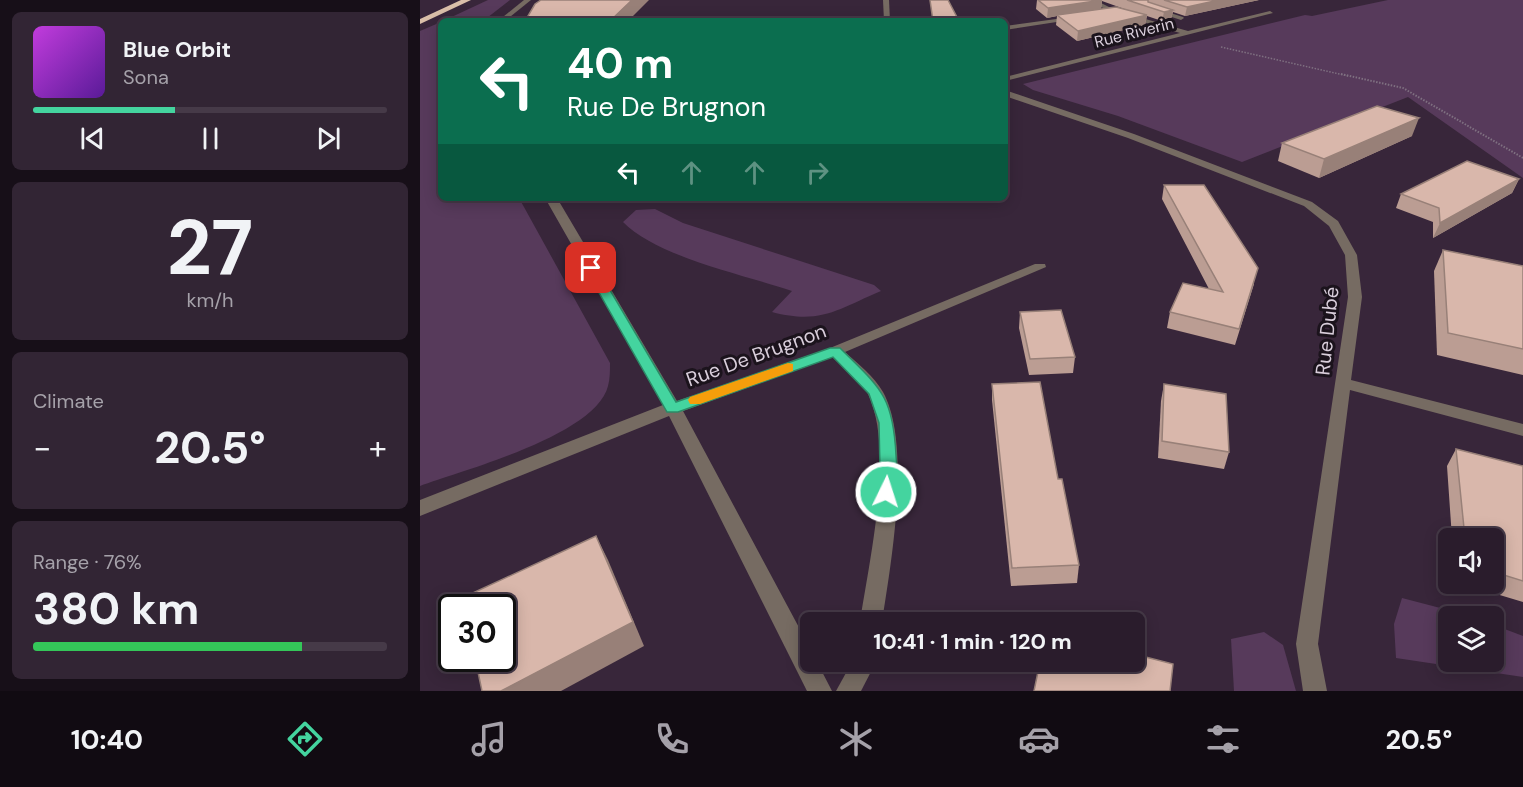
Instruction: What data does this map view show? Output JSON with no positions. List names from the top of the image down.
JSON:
{
  "streets": {
    "street": ["Rue Riverin", "Rue Dubé", "Rue De Brugnon"]
  },
  "page": {
    "turn": ["40 m", "Rue De Brugnon"],
    "song": ["Blue Orbit", "Sona"],
    "tile": [
      ["27", "km/h"],
      "Climate",
      ["Range · 76%", "380 km"]
    ],
    "heat": ["−", "20.5°", "+"],
    "limit": "30",
    "trip": "10:41 · 1 min · 120 m",
    "tabs": ["10:40", "20.5°"]
  }
}
